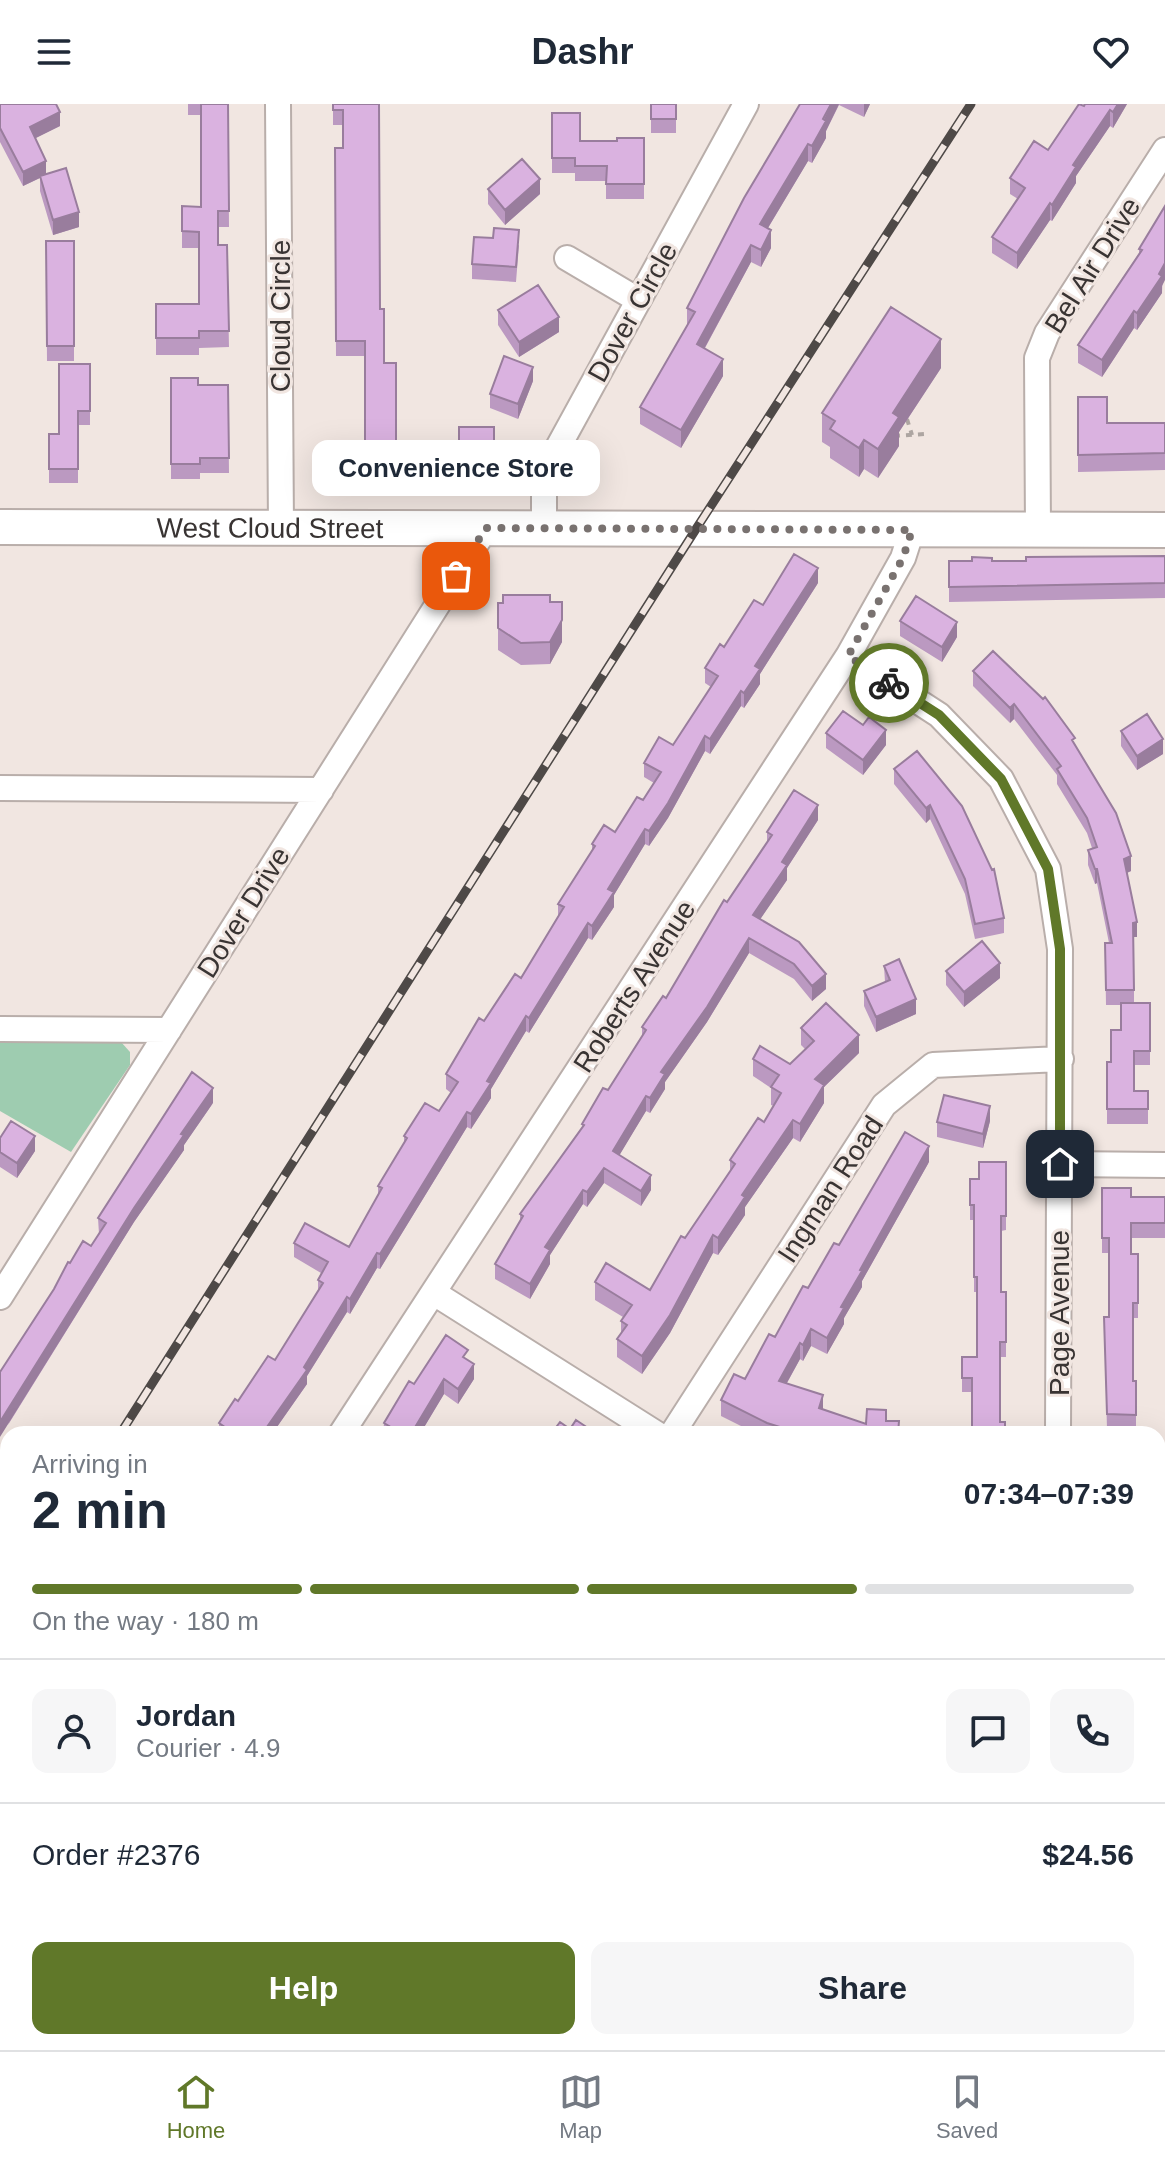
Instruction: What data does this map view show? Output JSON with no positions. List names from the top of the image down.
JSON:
{
  "streets": {
    "main road": ["West Cloud Street"],
    "street": [
      "Bel Air Drive",
      "Dover Circle",
      "Cloud Circle",
      "Dover Drive",
      "Roberts Avenue",
      "Ingman Road",
      "Page Avenue"
    ]
  },
  "crossings": [
    ["Bel Air Drive", "West Cloud Street"],
    ["Dover Circle", "West Cloud Street"],
    ["Cloud Circle", "West Cloud Street"],
    ["West Cloud Street", "Dover Drive"],
    ["West Cloud Street", "Roberts Avenue"],
    ["Roberts Avenue", "Page Avenue"],
    ["Ingman Road", "Page Avenue"]
  ],
  "places": ["Convenience Store"],
  "page": {
    "header": "Dashr",
    "bubble": "Convenience Store",
    "heading": ["2 min", "Arriving in", "07:34–07:39"],
    "panel": [
      "Jordan",
      "Courier · 4.9",
      "Order #2376",
      "$24.56"
    ],
    "bar": "On the way · 180 m",
    "buttons": ["Help", "Share"],
    "tabs": ["Home", "Map", "Saved"]
  }
}
